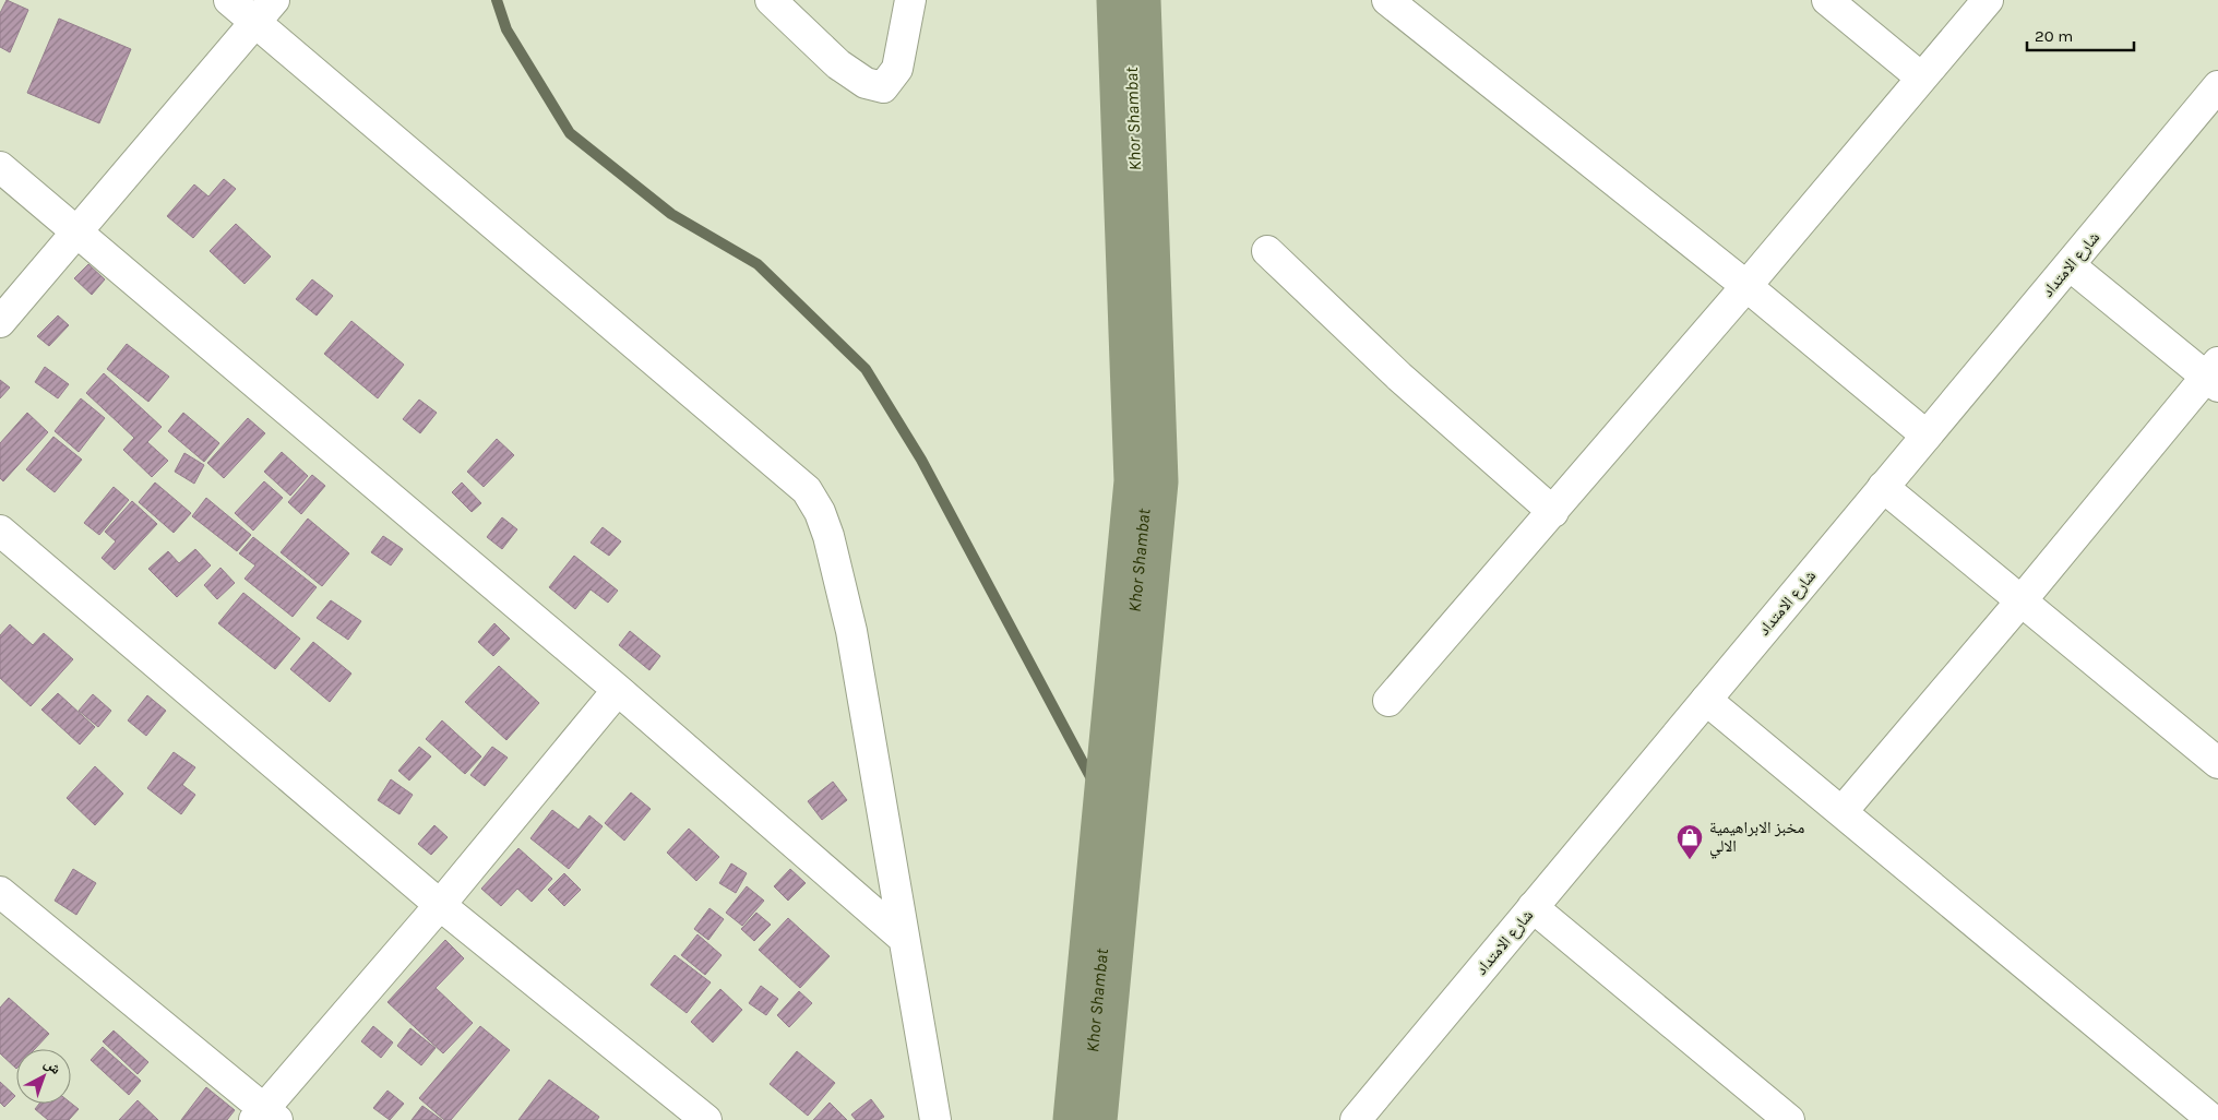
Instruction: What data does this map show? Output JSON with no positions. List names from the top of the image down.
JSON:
{
  "streets": {
    "street": ["شارع الامتداد"]
  },
  "water": ["Khor Shambat"],
  "places": {
    "shop": ["مخبز الابراهيمية الالي"]
  },
  "scale_bar": "20 m",
  "north": "top right"
}
